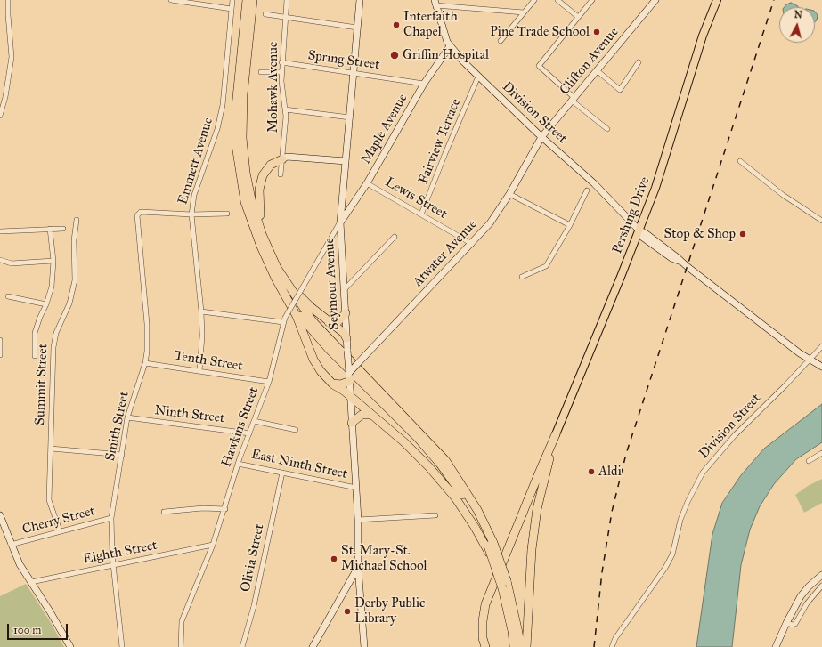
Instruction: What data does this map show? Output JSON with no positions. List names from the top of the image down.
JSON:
{
  "streets": {
    "main road": [
      "Clifton Avenue",
      "Division Street",
      "Maple Avenue",
      "Pershing Drive",
      "Atwater Avenue",
      "Seymour Avenue"
    ],
    "street": [
      "Spring Street",
      "Mohawk Avenue",
      "Fairview Terrace",
      "Emmett Avenue",
      "Lewis Street",
      "Tenth Street",
      "Summit Street",
      "Ninth Street",
      "Smith Street",
      "Hawkins Street",
      "East Ninth Street",
      "Cherry Street",
      "Eighth Street",
      "Olivia Street"
    ]
  },
  "crossings": [
    ["Spring Street", "Mohawk Avenue"],
    ["Spring Street", "Maple Avenue"],
    ["Spring Street", "Seymour Avenue"],
    ["Clifton Avenue", "Division Street"],
    ["Clifton Avenue", "Atwater Avenue"],
    ["Division Street", "Maple Avenue"],
    ["Division Street", "Fairview Terrace"],
    ["Division Street", "Pershing Drive"],
    ["Division Street", "Atwater Avenue"],
    ["Maple Avenue", "Lewis Street"],
    ["Maple Avenue", "Seymour Avenue"],
    ["Maple Avenue", "Hawkins Street"],
    ["Fairview Terrace", "Lewis Street"],
    ["Emmett Avenue", "Tenth Street"],
    ["Emmett Avenue", "Smith Street"],
    ["Lewis Street", "Atwater Avenue"],
    ["Atwater Avenue", "Seymour Avenue"],
    ["Seymour Avenue", "Hawkins Street"],
    ["Seymour Avenue", "East Ninth Street"],
    ["Tenth Street", "Smith Street"],
    ["Tenth Street", "Hawkins Street"],
    ["Summit Street", "Cherry Street"],
    ["Ninth Street", "Smith Street"],
    ["Ninth Street", "Hawkins Street"],
    ["Smith Street", "Cherry Street"],
    ["Smith Street", "Eighth Street"],
    ["Hawkins Street", "East Ninth Street"],
    ["Hawkins Street", "Eighth Street"],
    ["East Ninth Street", "Olivia Street"]
  ],
  "places": [
    "Interfaith Chapel",
    "Pine Trade School",
    "Griffin Hospital",
    "Stop & Shop",
    "Aldi",
    "St. Mary-St. Michael School",
    "Derby Public Library"
  ],
  "scale_bar": "100 m",
  "north": "top"
}
